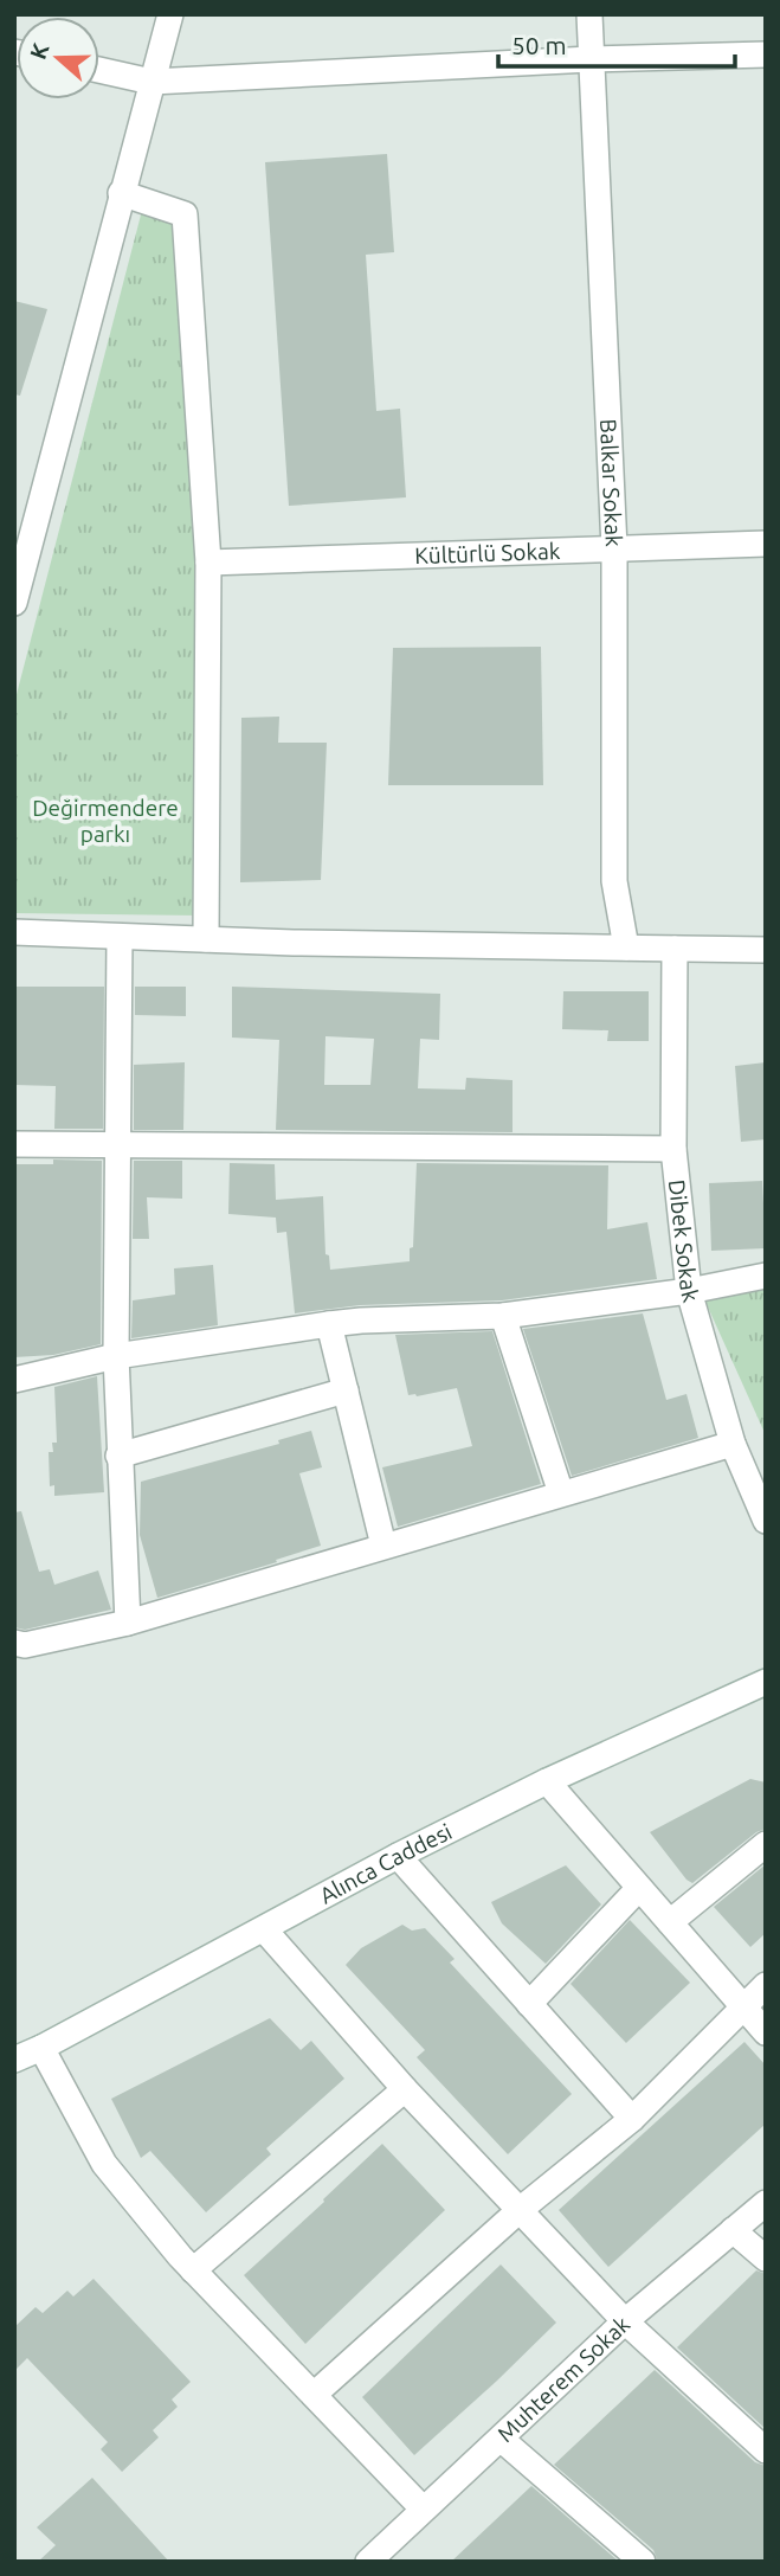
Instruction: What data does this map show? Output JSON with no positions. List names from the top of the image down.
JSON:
{
  "streets": {
    "street": [
      "Balkar Sokak",
      "Kültürlü Sokak",
      "Dibek Sokak",
      "Alınca Caddesi",
      "Muhterem Sokak"
    ]
  },
  "crossings": [
    ["Balkar Sokak", "Kültürlü Sokak"]
  ],
  "parks": ["Değirmendere parkı"],
  "scale_bar": "50 m",
  "north": "left"
}
